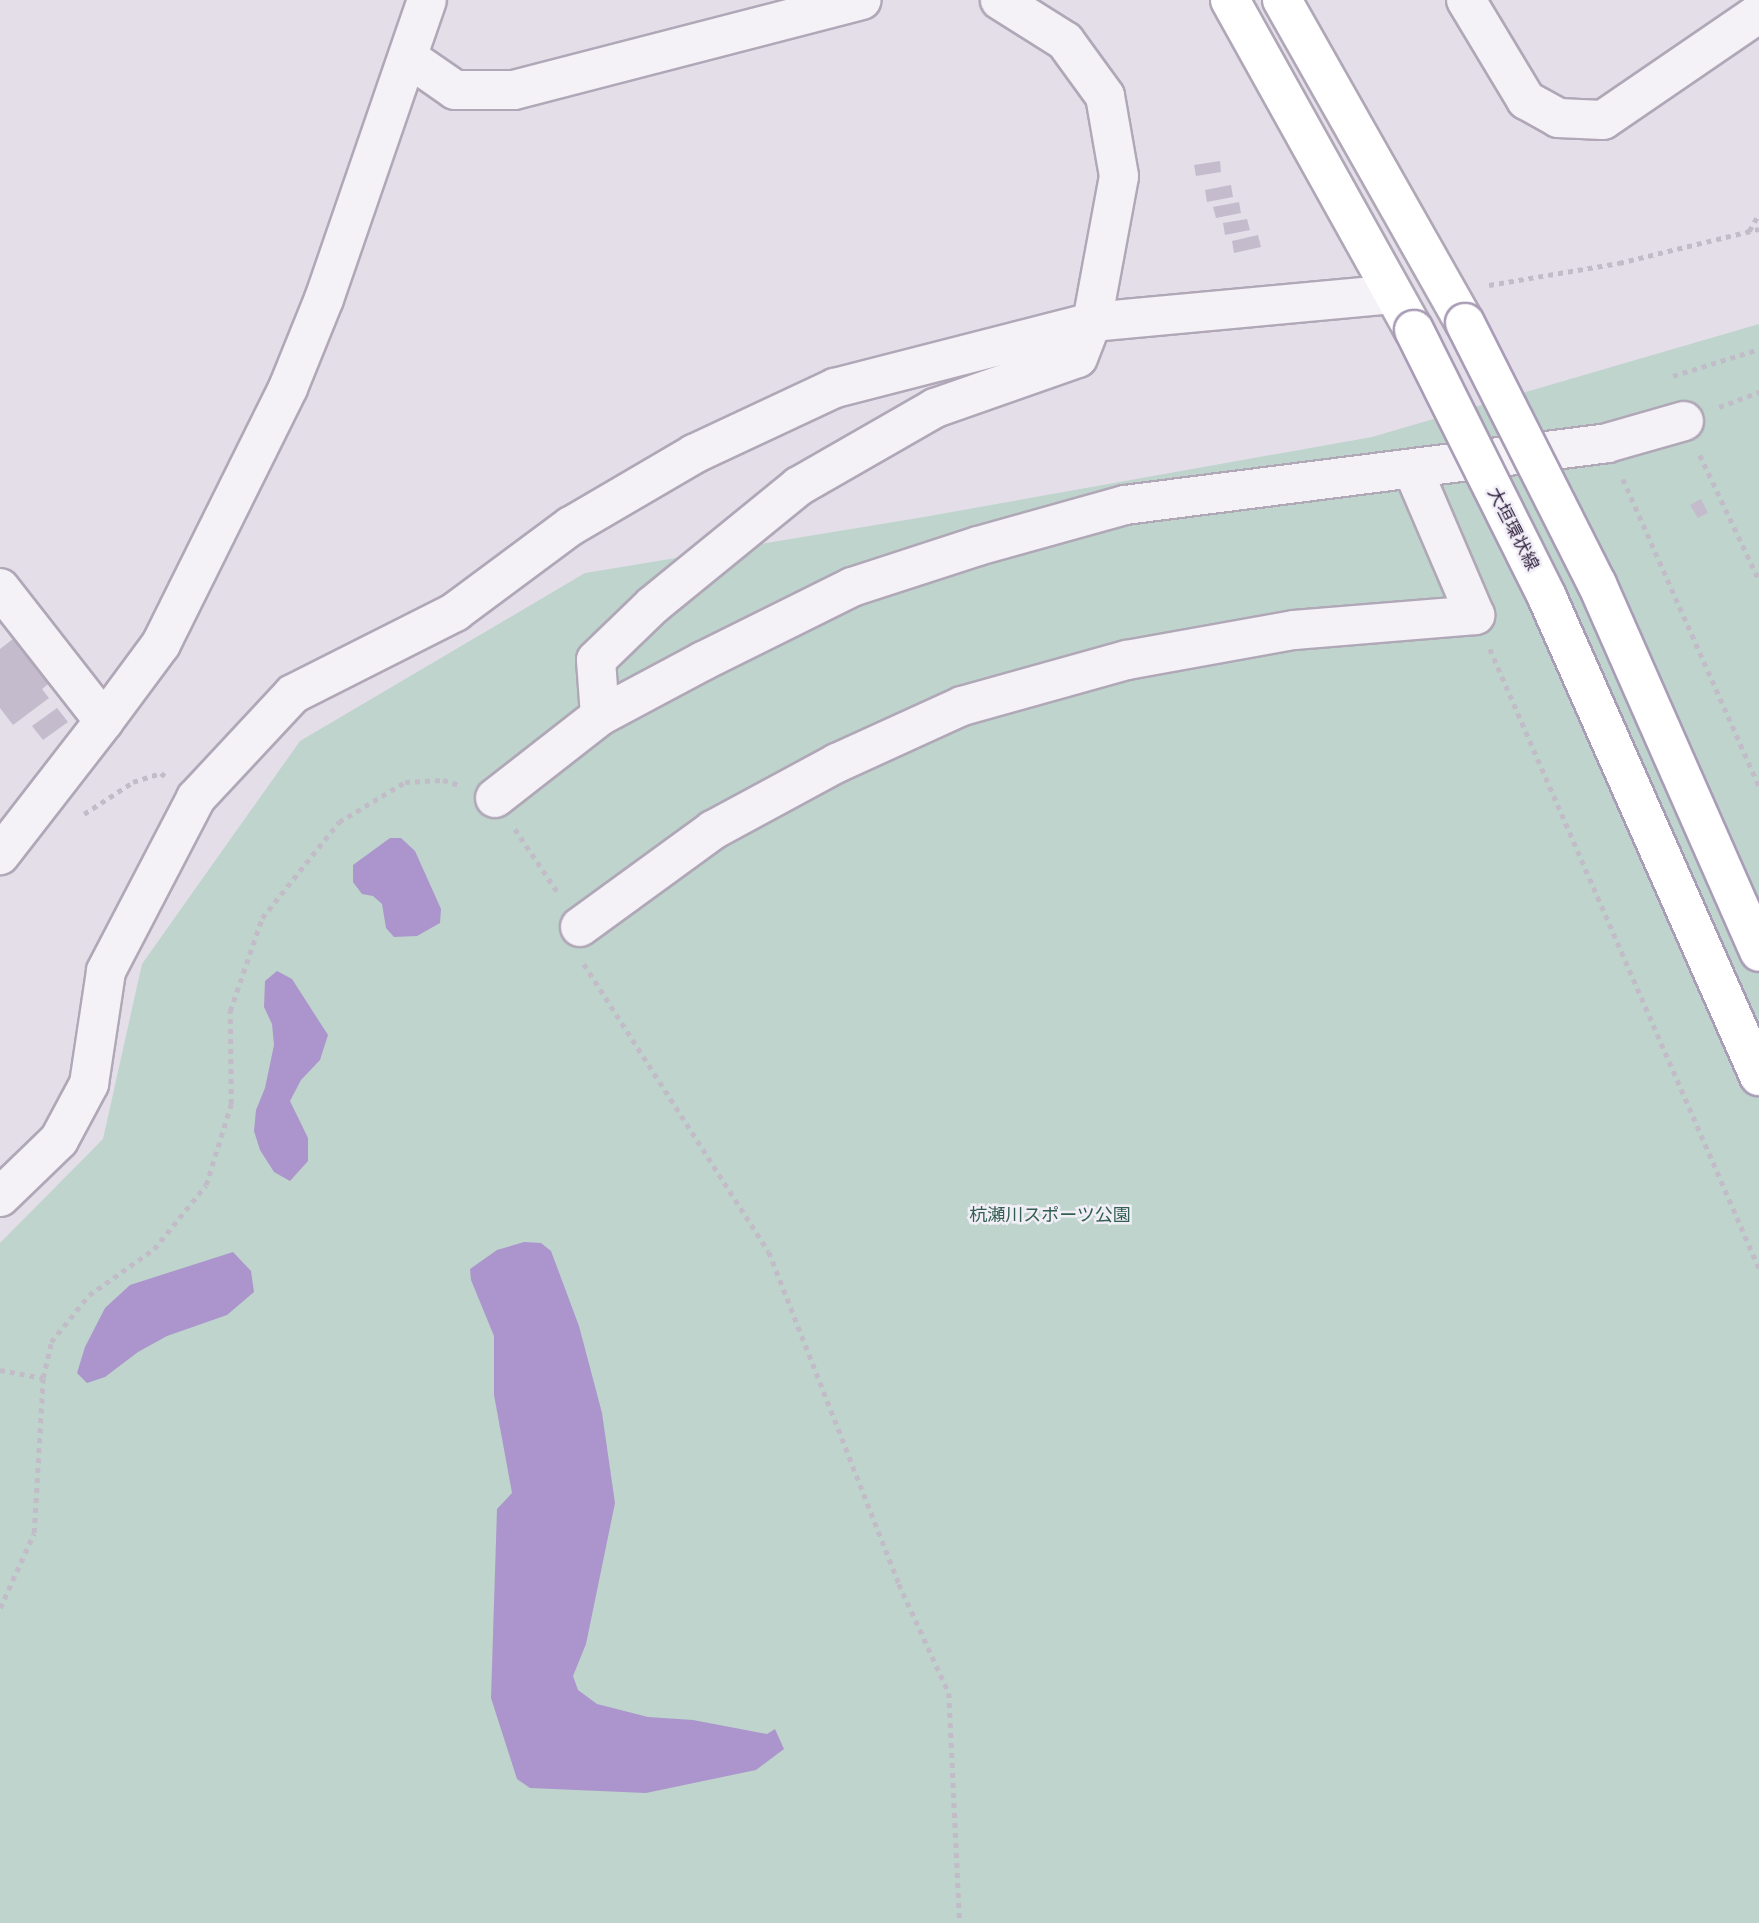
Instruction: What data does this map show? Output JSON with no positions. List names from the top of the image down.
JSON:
{
  "streets": {
    "main road": ["大垣環状線"]
  },
  "parks": ["杭瀬川スポーツ公園"]
}
